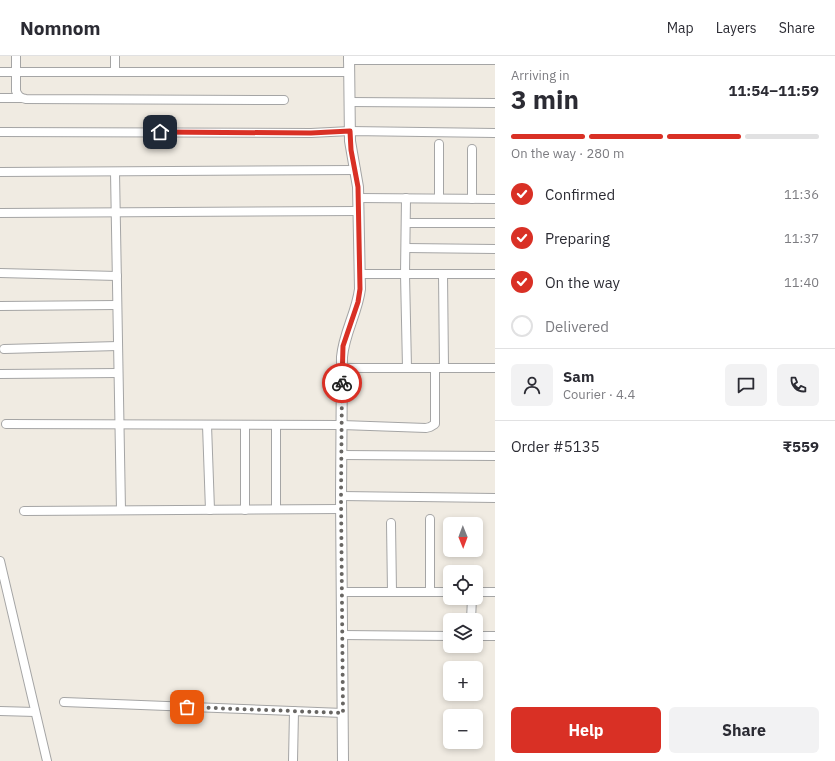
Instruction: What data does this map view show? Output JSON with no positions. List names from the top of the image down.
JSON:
{
  "north": "bottom",
  "page": {
    "header": "Nomnom",
    "nav": ["Map", "Layers", "Share"],
    "heading": ["3 min", "Arriving in", "11:54–11:59"],
    "panel": [
      "Sam",
      "Courier · 4.4",
      "Order #5135",
      "₹559"
    ],
    "bar": "On the way · 280 m",
    "list": [
      ["Confirmed", "11:36"],
      ["Preparing", "11:37"],
      ["On the way", "11:40"],
      "Delivered"
    ],
    "map_buttons": ["+", "−"],
    "buttons": ["Help", "Share"]
  }
}
